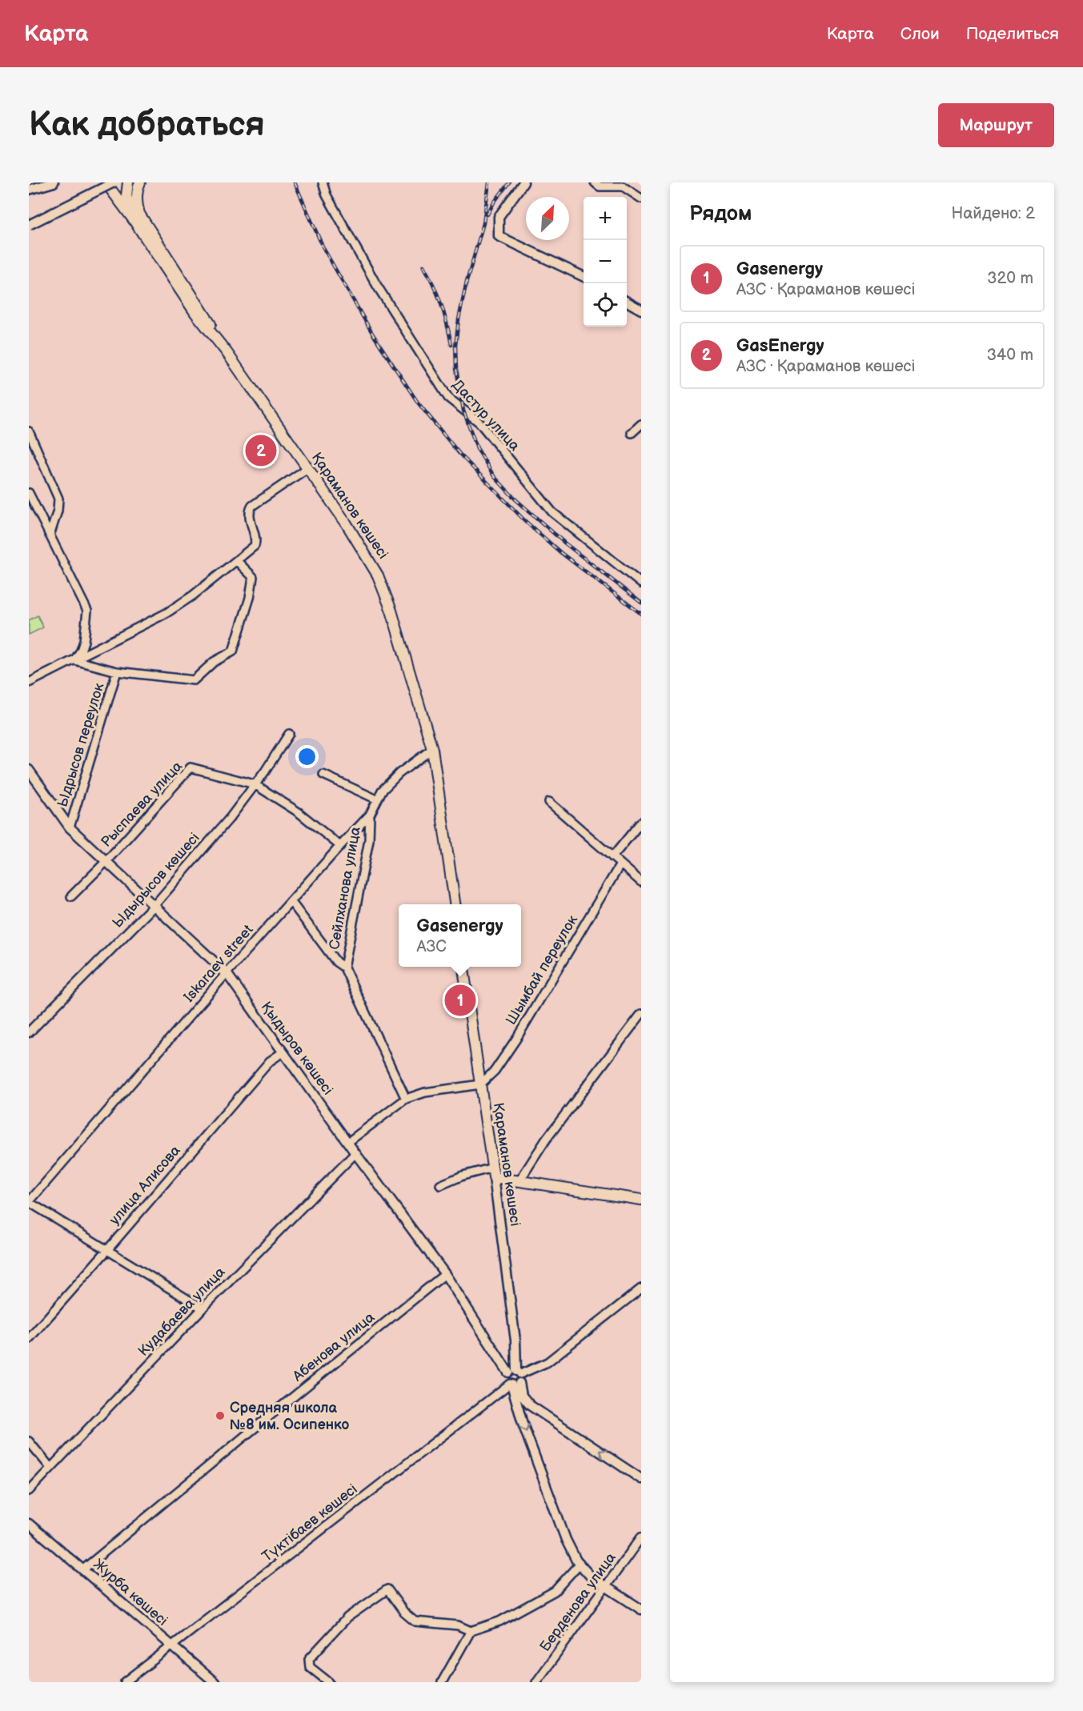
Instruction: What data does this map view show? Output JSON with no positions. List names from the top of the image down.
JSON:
{
  "streets": {
    "main road": ["Қараманов көшесі"],
    "street": [
      "Дастур улица",
      "Ыдрысов переулок",
      "Рыспаева улица",
      "Ыдырысов көшесі",
      "Сейлханова улица",
      "Iskaraev street",
      "Шымбай переулок",
      "Қыдыров көшесі",
      "улица Алисова",
      "Кудабаева улица",
      "Абенова улица",
      "Түктібаев көшесі",
      "Журба көшесі",
      "Берденова улица"
    ]
  },
  "crossings": [
    ["Қараманов көшесі", "Iskaraev street"],
    ["Қараманов көшесі", "Шымбай переулок"],
    ["Қараманов көшесі", "Қыдыров көшесі"],
    ["Қараманов көшесі", "Түктібаев көшесі"],
    ["Қараманов көшесі", "Берденова улица"],
    ["Ыдрысов переулок", "Қыдыров көшесі"],
    ["Рыспаева улица", "Ыдырысов көшесі"],
    ["Рыспаева улица", "Iskaraev street"],
    ["Рыспаева улица", "Қыдыров көшесі"],
    ["Ыдырысов көшесі", "Қыдыров көшесі"],
    ["Сейлханова улица", "Iskaraev street"],
    ["Iskaraev street", "Қыдыров көшесі"],
    ["Қыдыров көшесі", "улица Алисова"],
    ["Қыдыров көшесі", "Кудабаева улица"],
    ["Қыдыров көшесі", "Абенова улица"],
    ["Қыдыров көшесі", "Түктібаев көшесі"],
    ["Абенова улица", "Журба көшесі"],
    ["Түктібаев көшесі", "Журба көшесі"]
  ],
  "places": ["Средняя школа №8 им. Осипенко"],
  "north": "top right",
  "page": {
    "header": "Карта",
    "nav": ["Карта", "Слои", "Поделиться"],
    "buttons": "Маршрут",
    "title": "Как добраться",
    "heading": ["Рядом", "Найдено: 2"],
    "map_buttons": ["+", "−"],
    "list": [
      {
        "mark": "1",
        "name": "Gasenergy",
        "note": "АЗС · Қараманов көшесі",
        "value": "320 m"
      },
      {
        "mark": "2",
        "name": "GasEnergy",
        "note": "АЗС · Қараманов көшесі",
        "value": "340 m"
      }
    ],
    "pins": ["2", "1"],
    "popup": ["Gasenergy", "АЗС"]
  }
}
